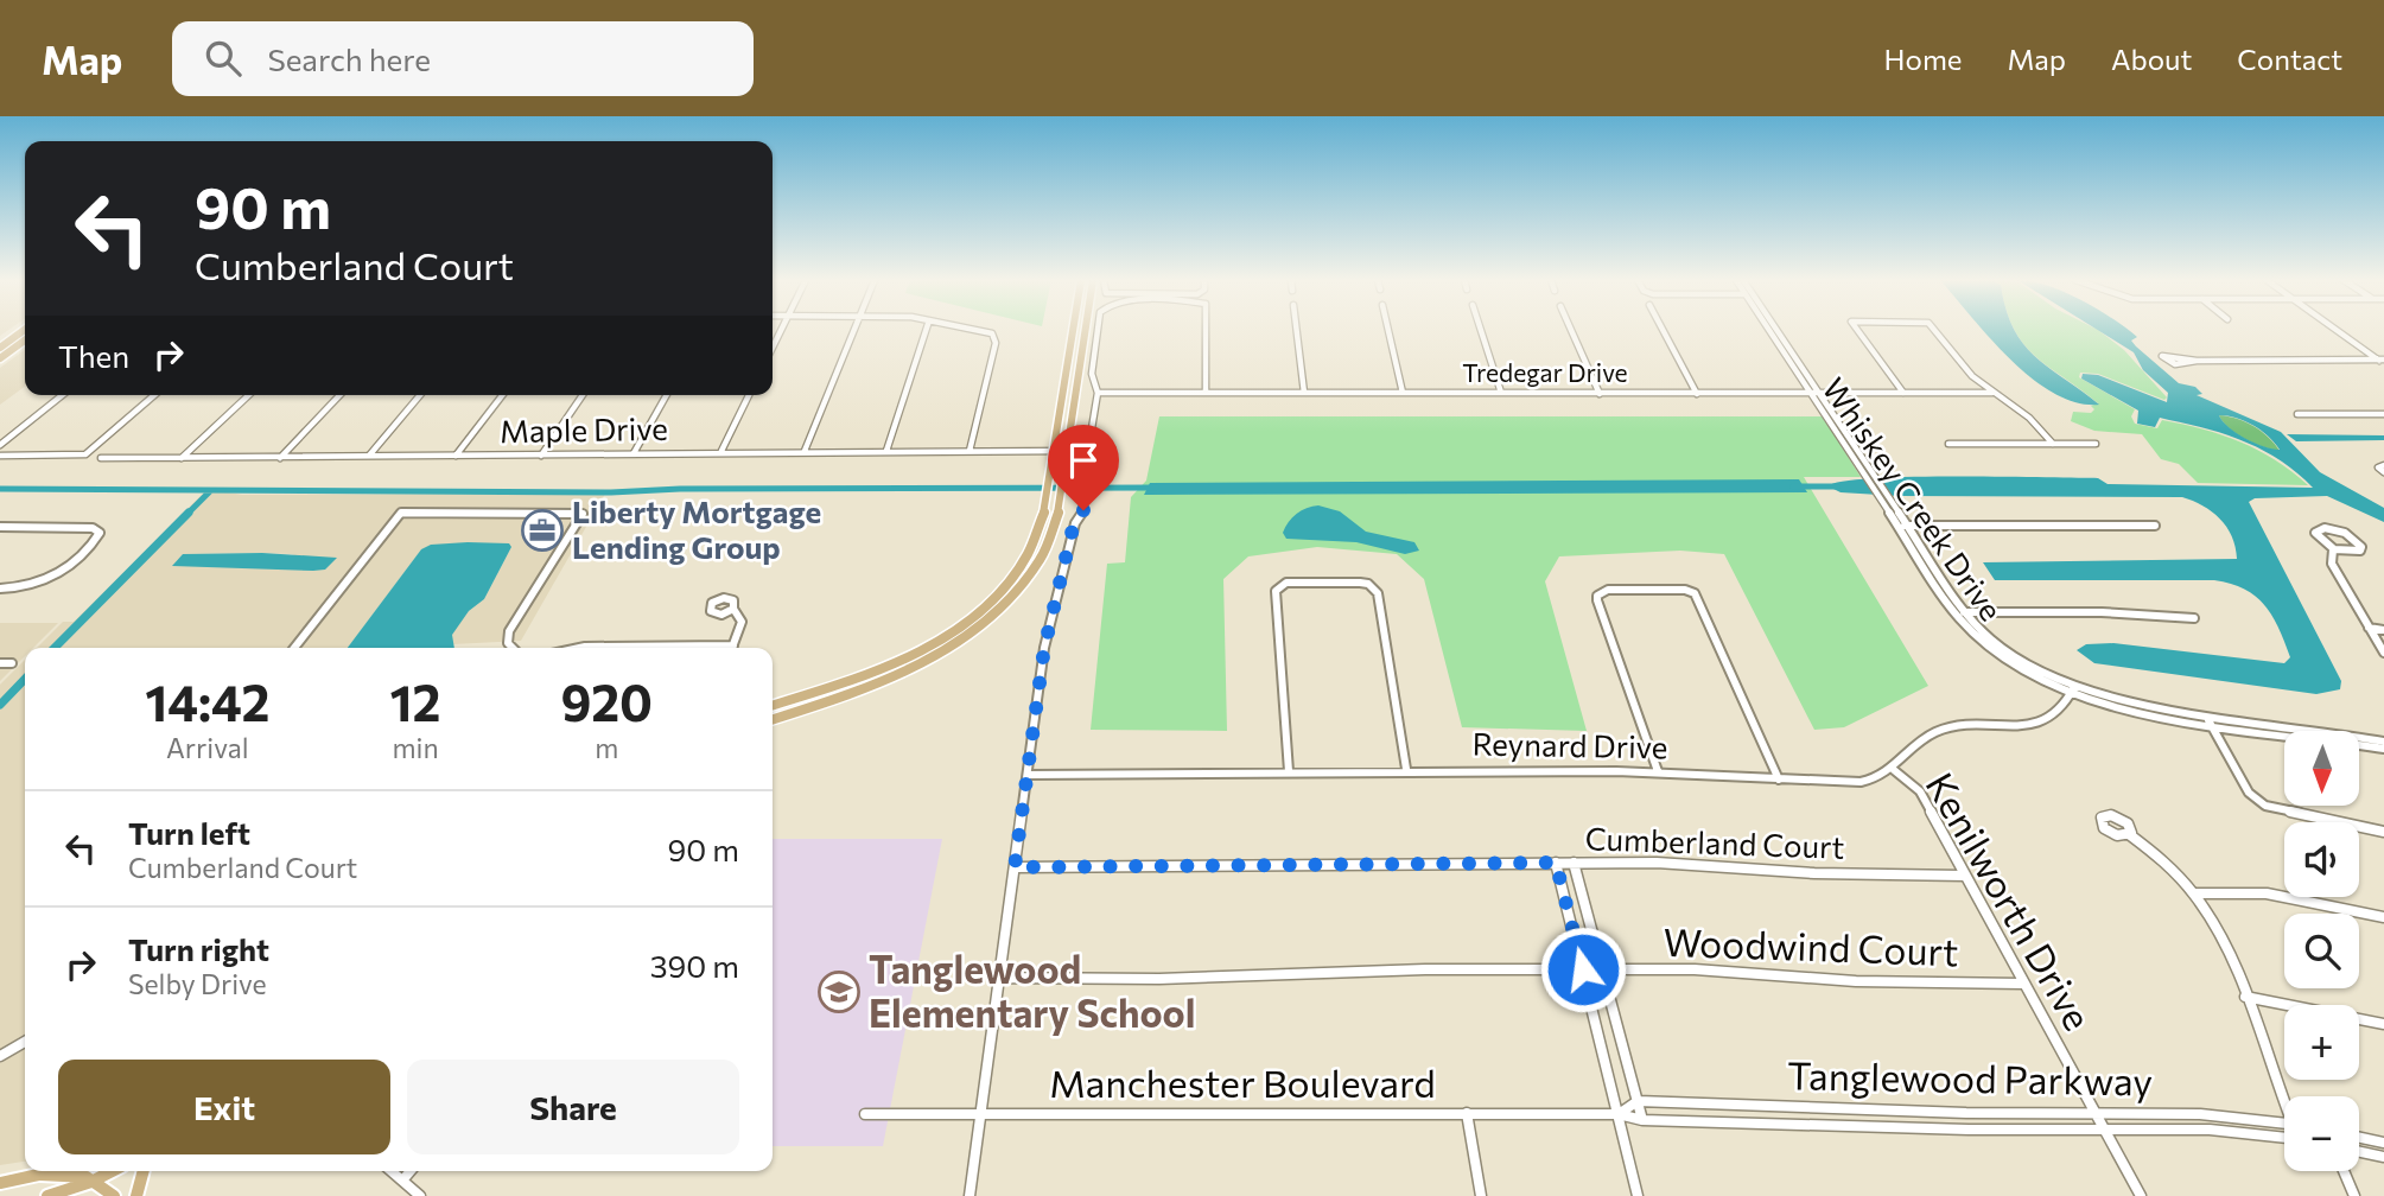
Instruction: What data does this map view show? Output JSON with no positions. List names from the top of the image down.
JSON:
{
  "streets": {
    "street": [
      "Tredegar Drive",
      "Maple Drive",
      "Whiskey Creek Drive",
      "Reynard Drive",
      "Cumberland Court",
      "Kenilworth Drive",
      "Woodwind Court",
      "Tanglewood Parkway",
      "Manchester Boulevard"
    ]
  },
  "crossings": [
    ["Tredegar Drive", "Whiskey Creek Drive"],
    ["Whiskey Creek Drive", "Reynard Drive"],
    ["Reynard Drive", "Kenilworth Drive"],
    ["Cumberland Court", "Kenilworth Drive"],
    ["Kenilworth Drive", "Woodwind Court"],
    ["Kenilworth Drive", "Tanglewood Parkway"],
    ["Tanglewood Parkway", "Manchester Boulevard"]
  ],
  "places": {
    "office": ["Liberty Mortgage Lending Group"],
    "school or university": ["Tanglewood Elementary School"]
  },
  "north": "bottom",
  "page": {
    "header": "Map",
    "search": "Search here",
    "nav": [
      "Home",
      "Map",
      "About",
      "Contact"
    ],
    "turn": ["90 m", "Cumberland Court"],
    "then": "Then",
    "eta": [
      "14:42",
      "Arrival",
      "12",
      "min",
      "920",
      "m"
    ],
    "map_buttons": ["+", "−"],
    "list": [
      {
        "name": "Turn left",
        "note": "Cumberland Court",
        "value": "90 m"
      },
      {
        "name": "Turn right",
        "note": "Selby Drive",
        "value": "390 m"
      }
    ],
    "buttons": ["Exit", "Share"]
  }
}
